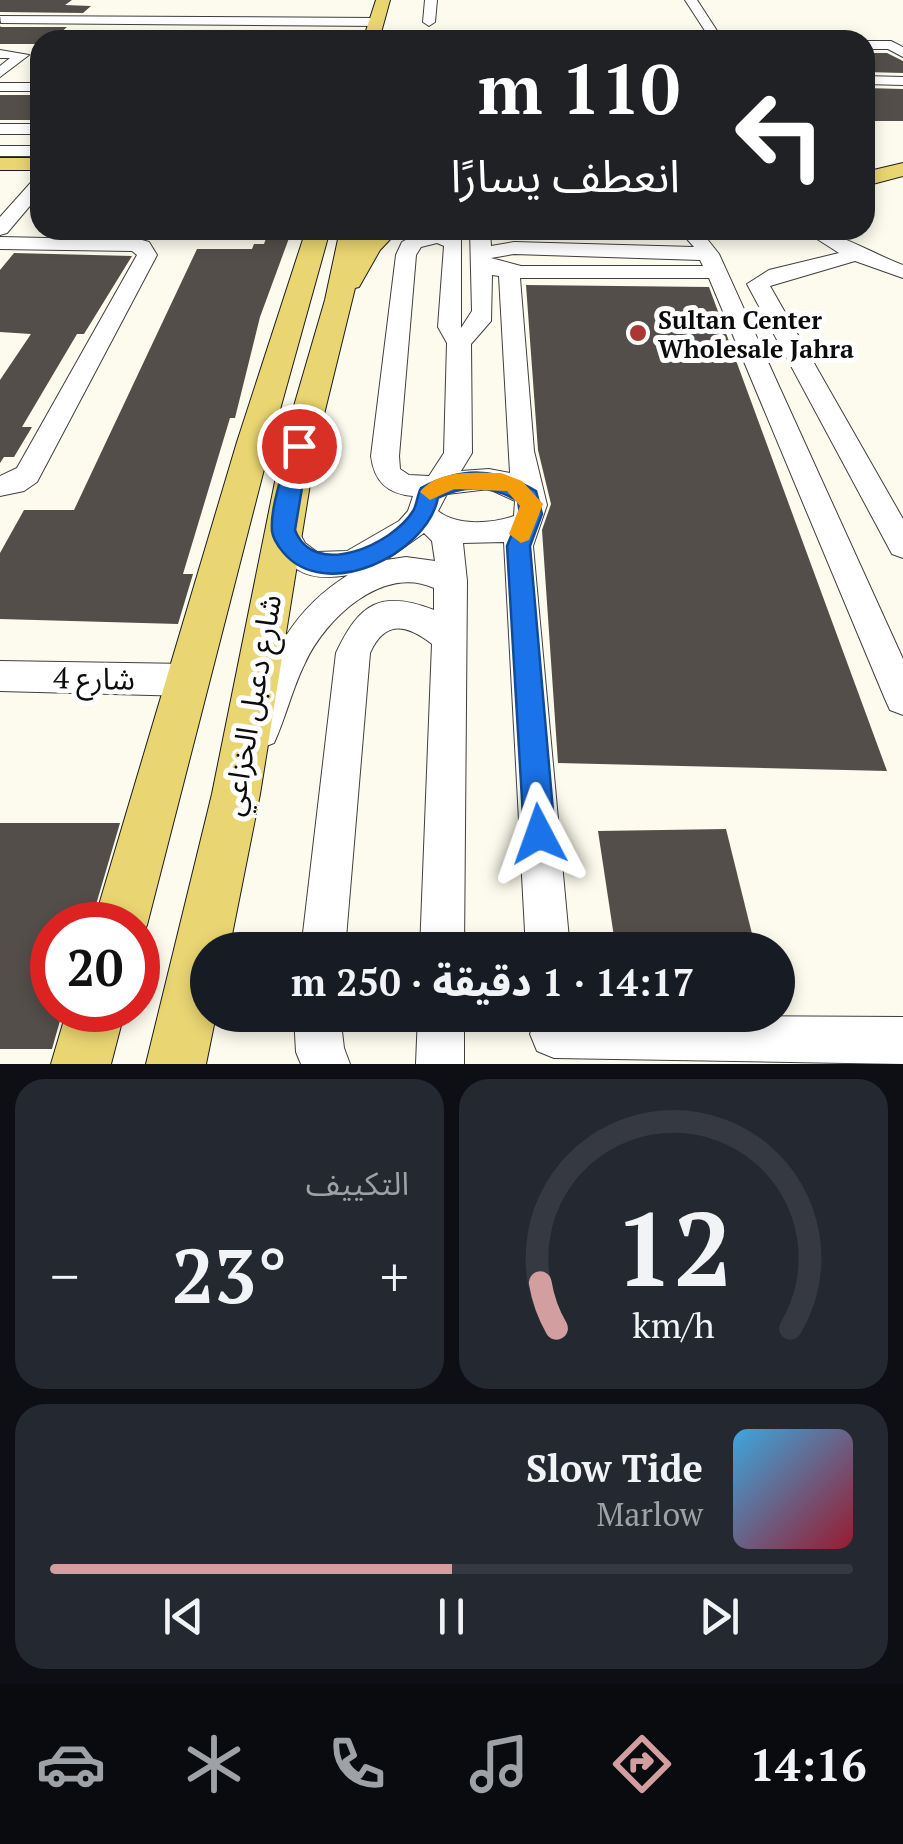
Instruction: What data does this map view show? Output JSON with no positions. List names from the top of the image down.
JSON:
{
  "streets": {
    "main road": ["شارع دعبل الخزاعي"],
    "street": ["شارع 4"]
  },
  "crossings": [
    ["شارع 4", "شارع دعبل الخزاعي"]
  ],
  "places": ["Sultan Center Wholesale Jahra"],
  "page": {
    "turn": ["110 m", "انعطف يسارًا"],
    "limit": "20",
    "trip": "14:17 · 1 دقيقة · 250 m",
    "tile": "التكييف",
    "heat": ["−", "23°", "+"],
    "song": ["Slow Tide", "Marlow"],
    "tabs": "14:16",
    "gauge": ["12", "km/h"]
  }
}
